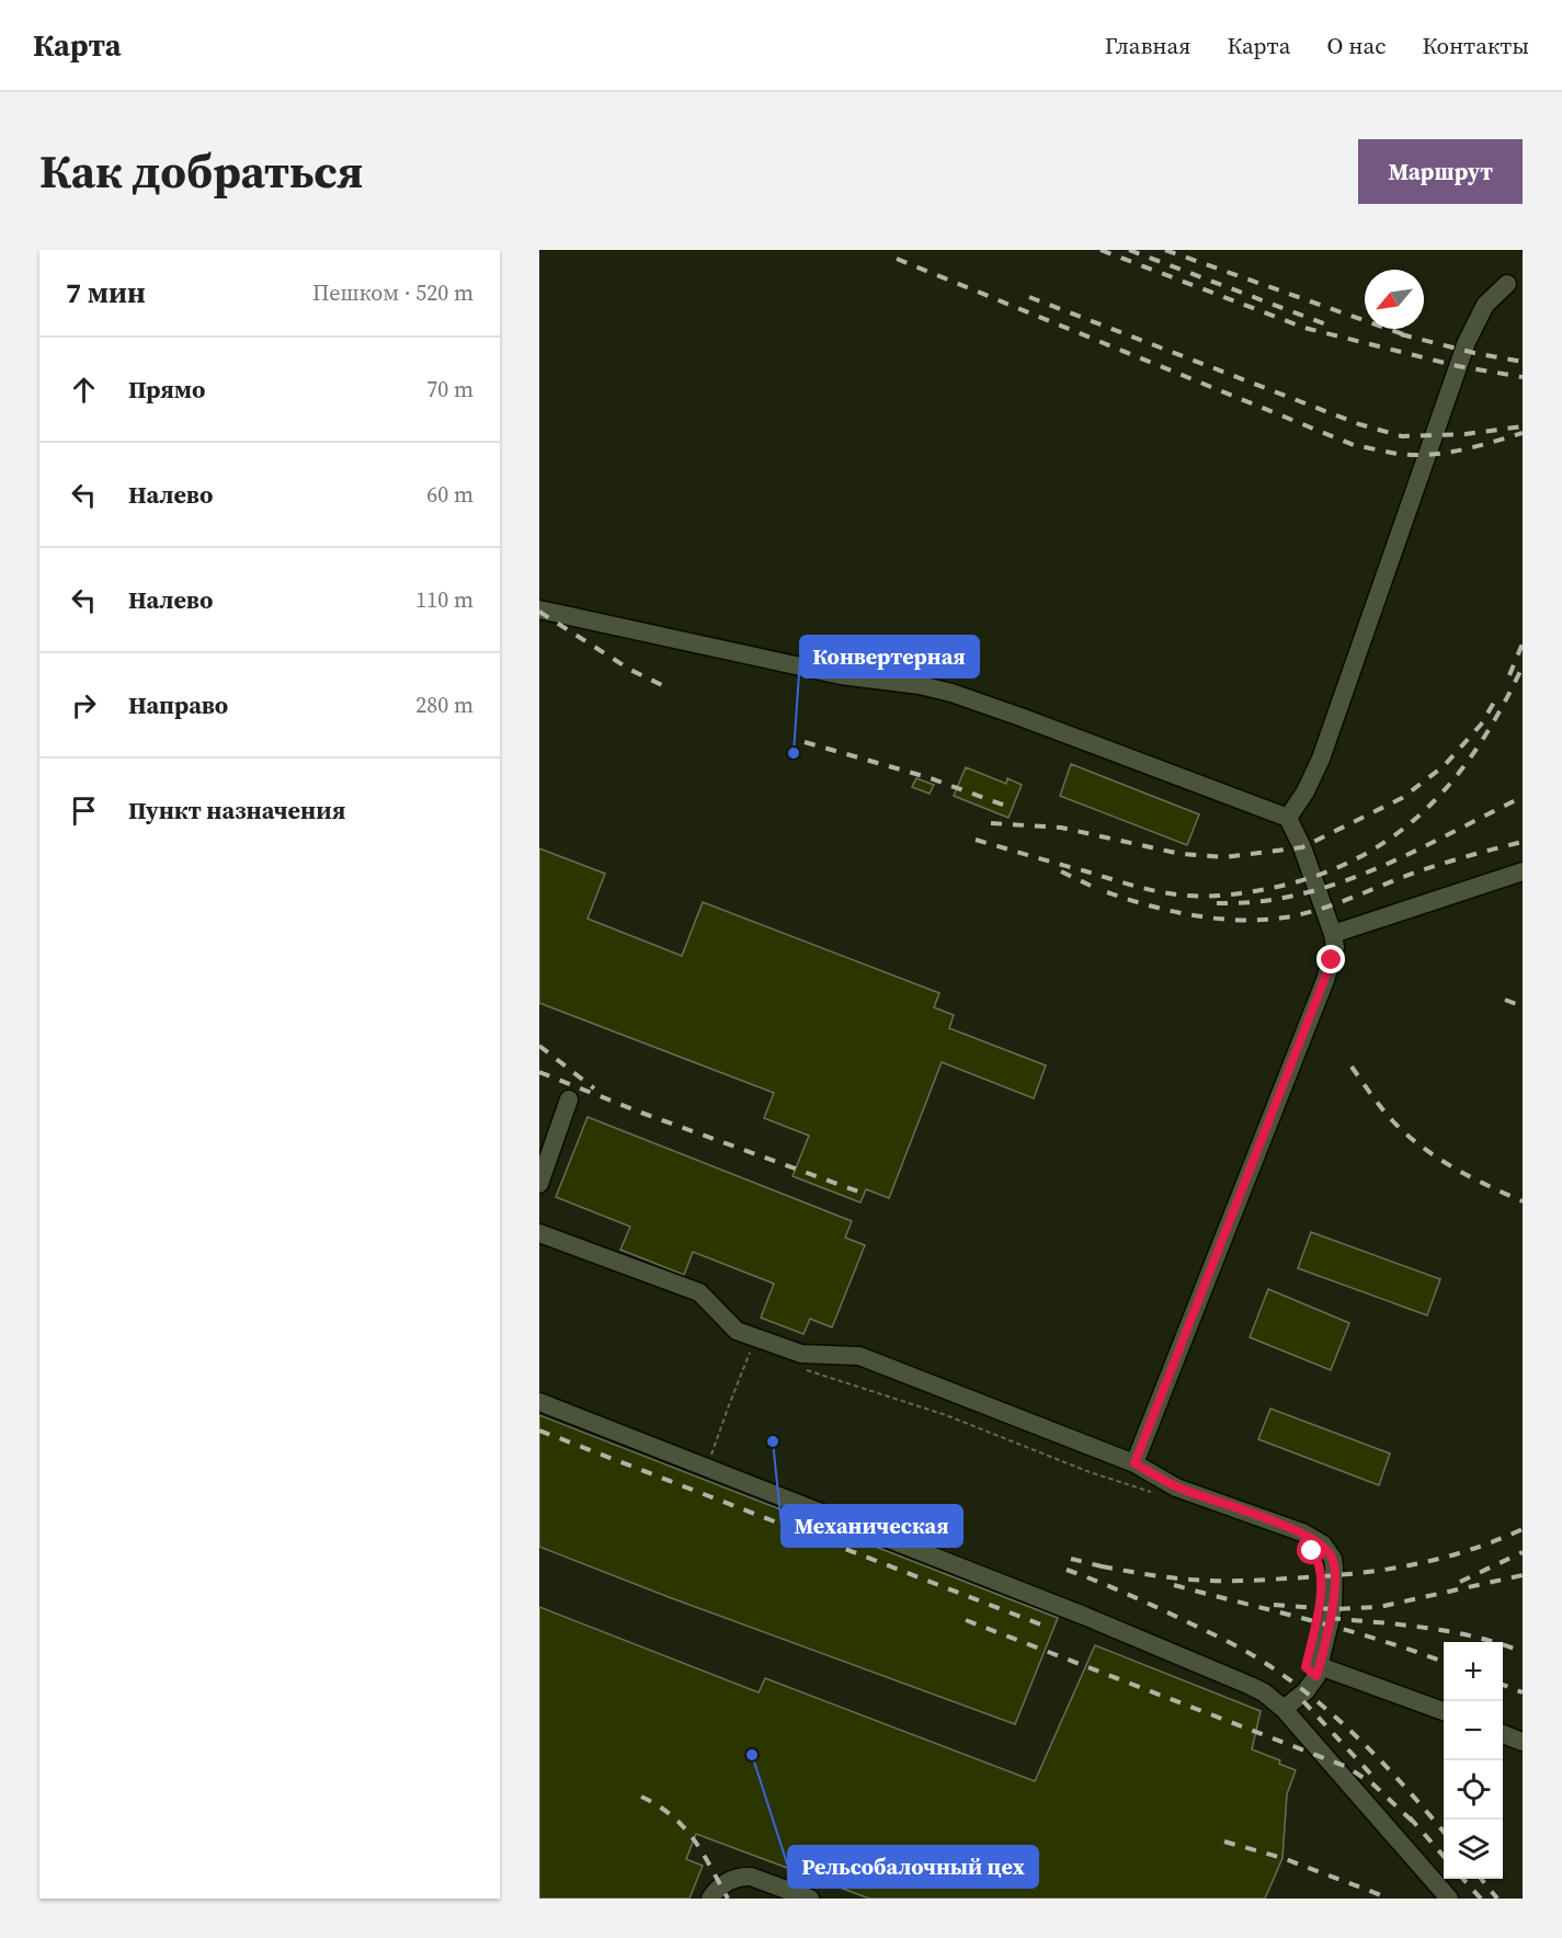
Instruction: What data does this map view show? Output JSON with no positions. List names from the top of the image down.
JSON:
{
  "places": ["Конвертерная", "Механическая", "Рельсобалочный цех"],
  "north": "bottom left",
  "page": {
    "header": "Карта",
    "nav": [
      "Главная",
      "Карта",
      "О нас",
      "Контакты"
    ],
    "title": "Как добраться",
    "buttons": "Маршрут",
    "heading": ["7 мин", "Пешком · 520 m"],
    "list": [
      ["Прямо", "70 m"],
      ["Налево", "60 m"],
      ["Налево", "110 m"],
      ["Направо", "280 m"],
      "Пункт назначения"
    ],
    "map_buttons": ["+", "−"]
  }
}
